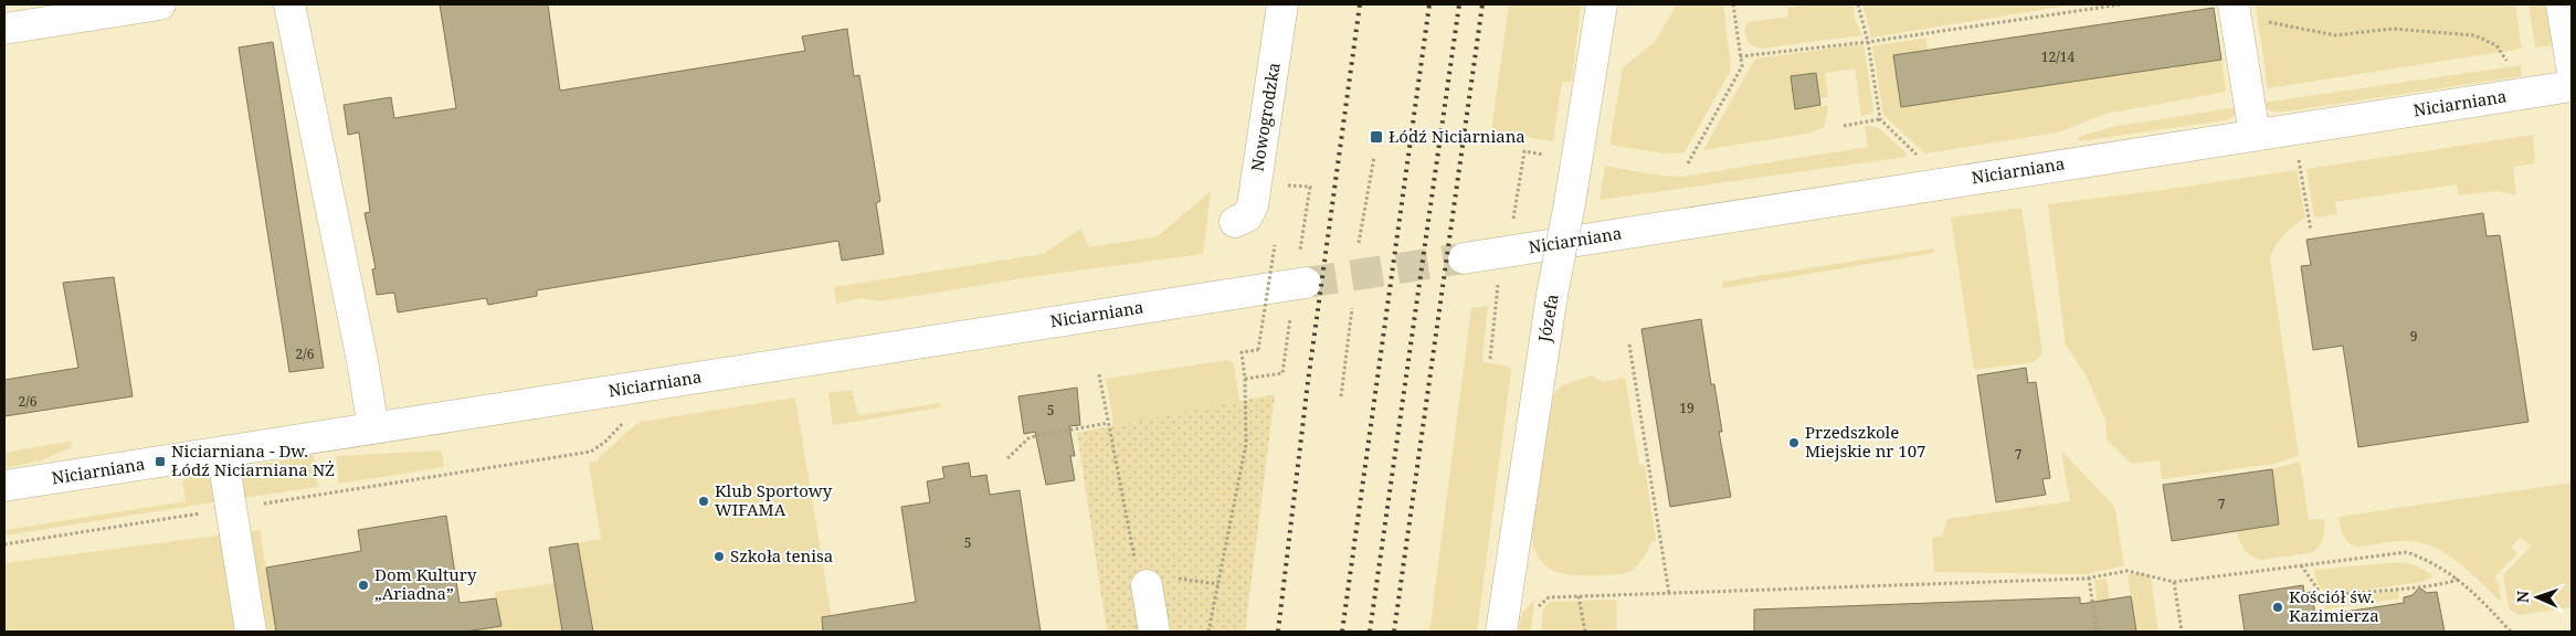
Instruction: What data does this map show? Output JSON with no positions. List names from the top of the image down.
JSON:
{
  "streets": {
    "street": ["Niciarniana", "Nowogrodzka", "Józefa"]
  },
  "places": {
    "transit": ["Łódź Niciarniana", "Niciarniana - Dw. Łódź Niciarniana NŻ"],
    "other": [
      "Przedszkole Miejskie nr 107",
      "Klub Sportowy WIFAMA",
      "Szkoła tenisa",
      "Dom Kultury „Ariadna”",
      "Kościół św. Kazimierza"
    ]
  },
  "house_numbers": [
    "12/14",
    "9",
    "2/6",
    "2/6",
    "19",
    "5",
    "7",
    "7",
    "5"
  ],
  "north": "left"
}
